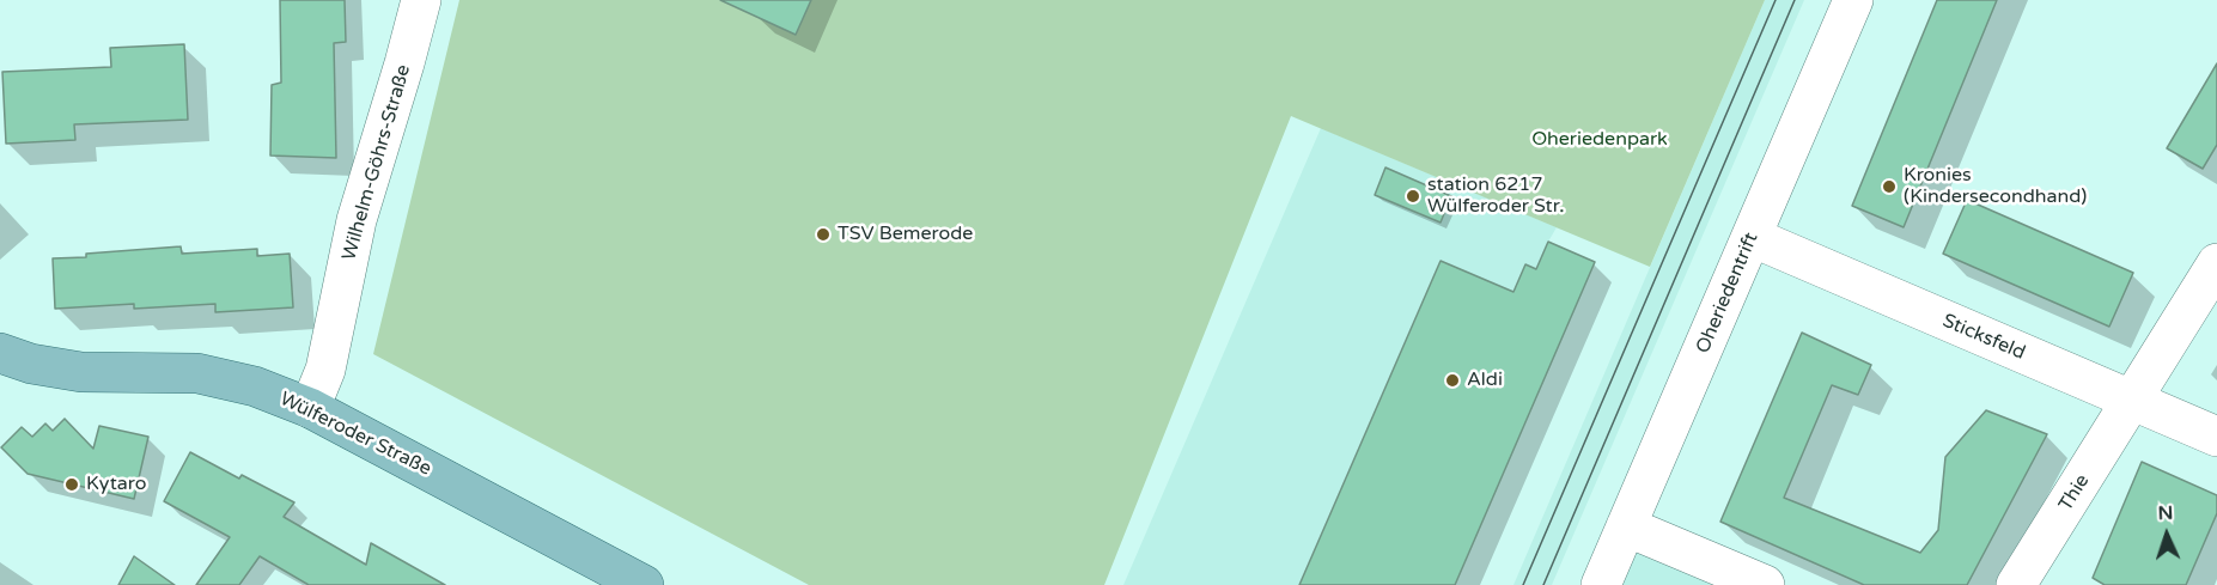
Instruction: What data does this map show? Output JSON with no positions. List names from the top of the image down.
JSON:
{
  "streets": {
    "main road": ["Wülferoder Straße"],
    "street": [
      "Wilhelm-Göhrs-Straße",
      "Oheriedentrift",
      "Sticksfeld",
      "Thie"
    ]
  },
  "crossings": [
    ["Wilhelm-Göhrs-Straße", "Wülferoder Straße"],
    ["Oheriedentrift", "Sticksfeld"],
    ["Sticksfeld", "Thie"]
  ],
  "parks": ["Oheriedenpark"],
  "places": [
    "Kronies (Kindersecondhand)",
    "station 6217 Wülferoder Str.",
    "TSV Bemerode",
    "Aldi",
    "Kytaro"
  ],
  "north": "top"
}
